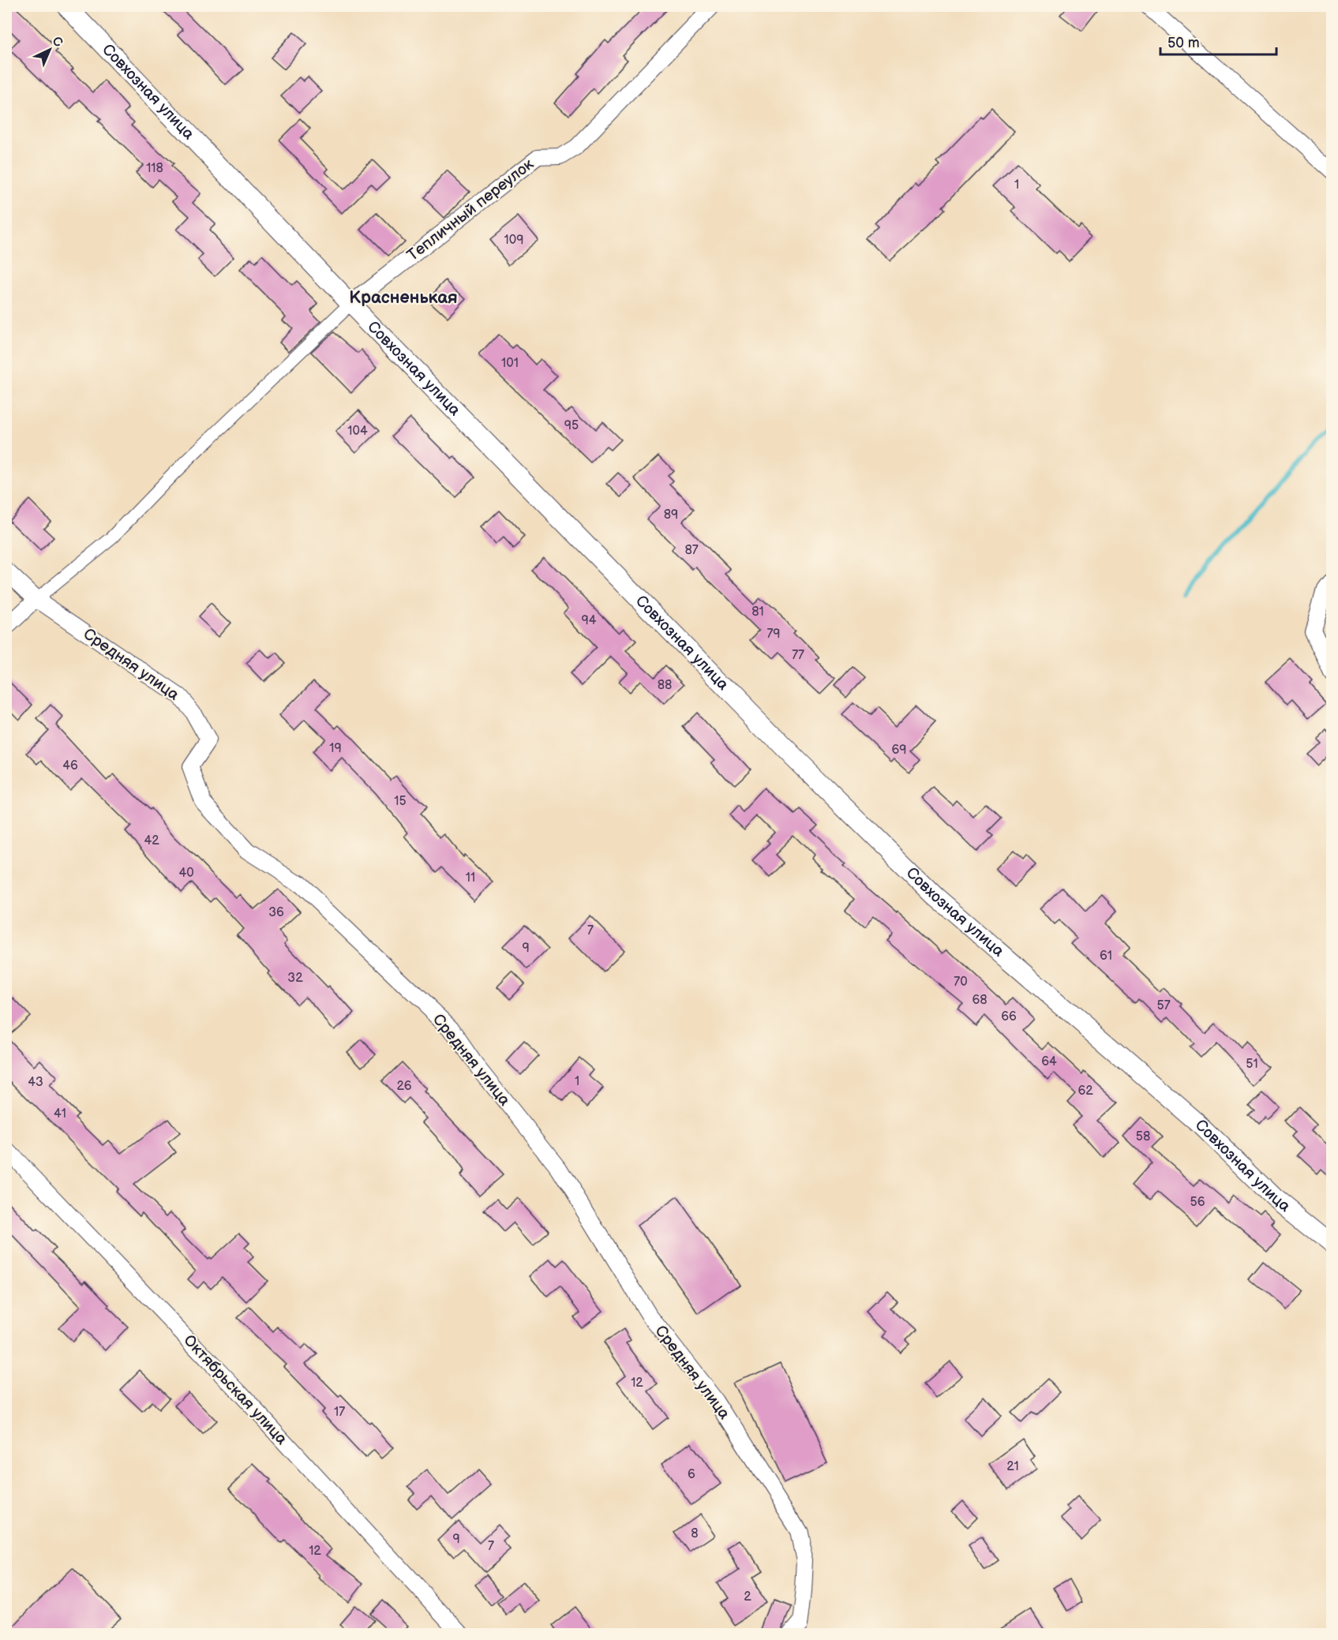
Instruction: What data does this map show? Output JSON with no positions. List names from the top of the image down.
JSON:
{
  "streets": {
    "street": [
      "Совхозная улица",
      "Тепличный переулок",
      "Средняя улица",
      "Октябрьская улица"
    ]
  },
  "crossings": [
    ["Совхозная улица", "Тепличный переулок"]
  ],
  "districts": ["Красненькая"],
  "house_numbers": [
    "118",
    "1",
    "109",
    "101",
    "95",
    "104",
    "89",
    "87",
    "81",
    "94",
    "79",
    "77",
    "88",
    "19",
    "69",
    "46",
    "15",
    "42",
    "40",
    "11",
    "36",
    "7",
    "9",
    "61",
    "32",
    "70",
    "68",
    "57",
    "66",
    "64",
    "51",
    "1",
    "43",
    "26",
    "62",
    "41",
    "58",
    "56",
    "12",
    "17",
    "21",
    "6",
    "8",
    "9",
    "7",
    "12",
    "2"
  ],
  "scale_bar": "50 m",
  "north": "top right"
}
